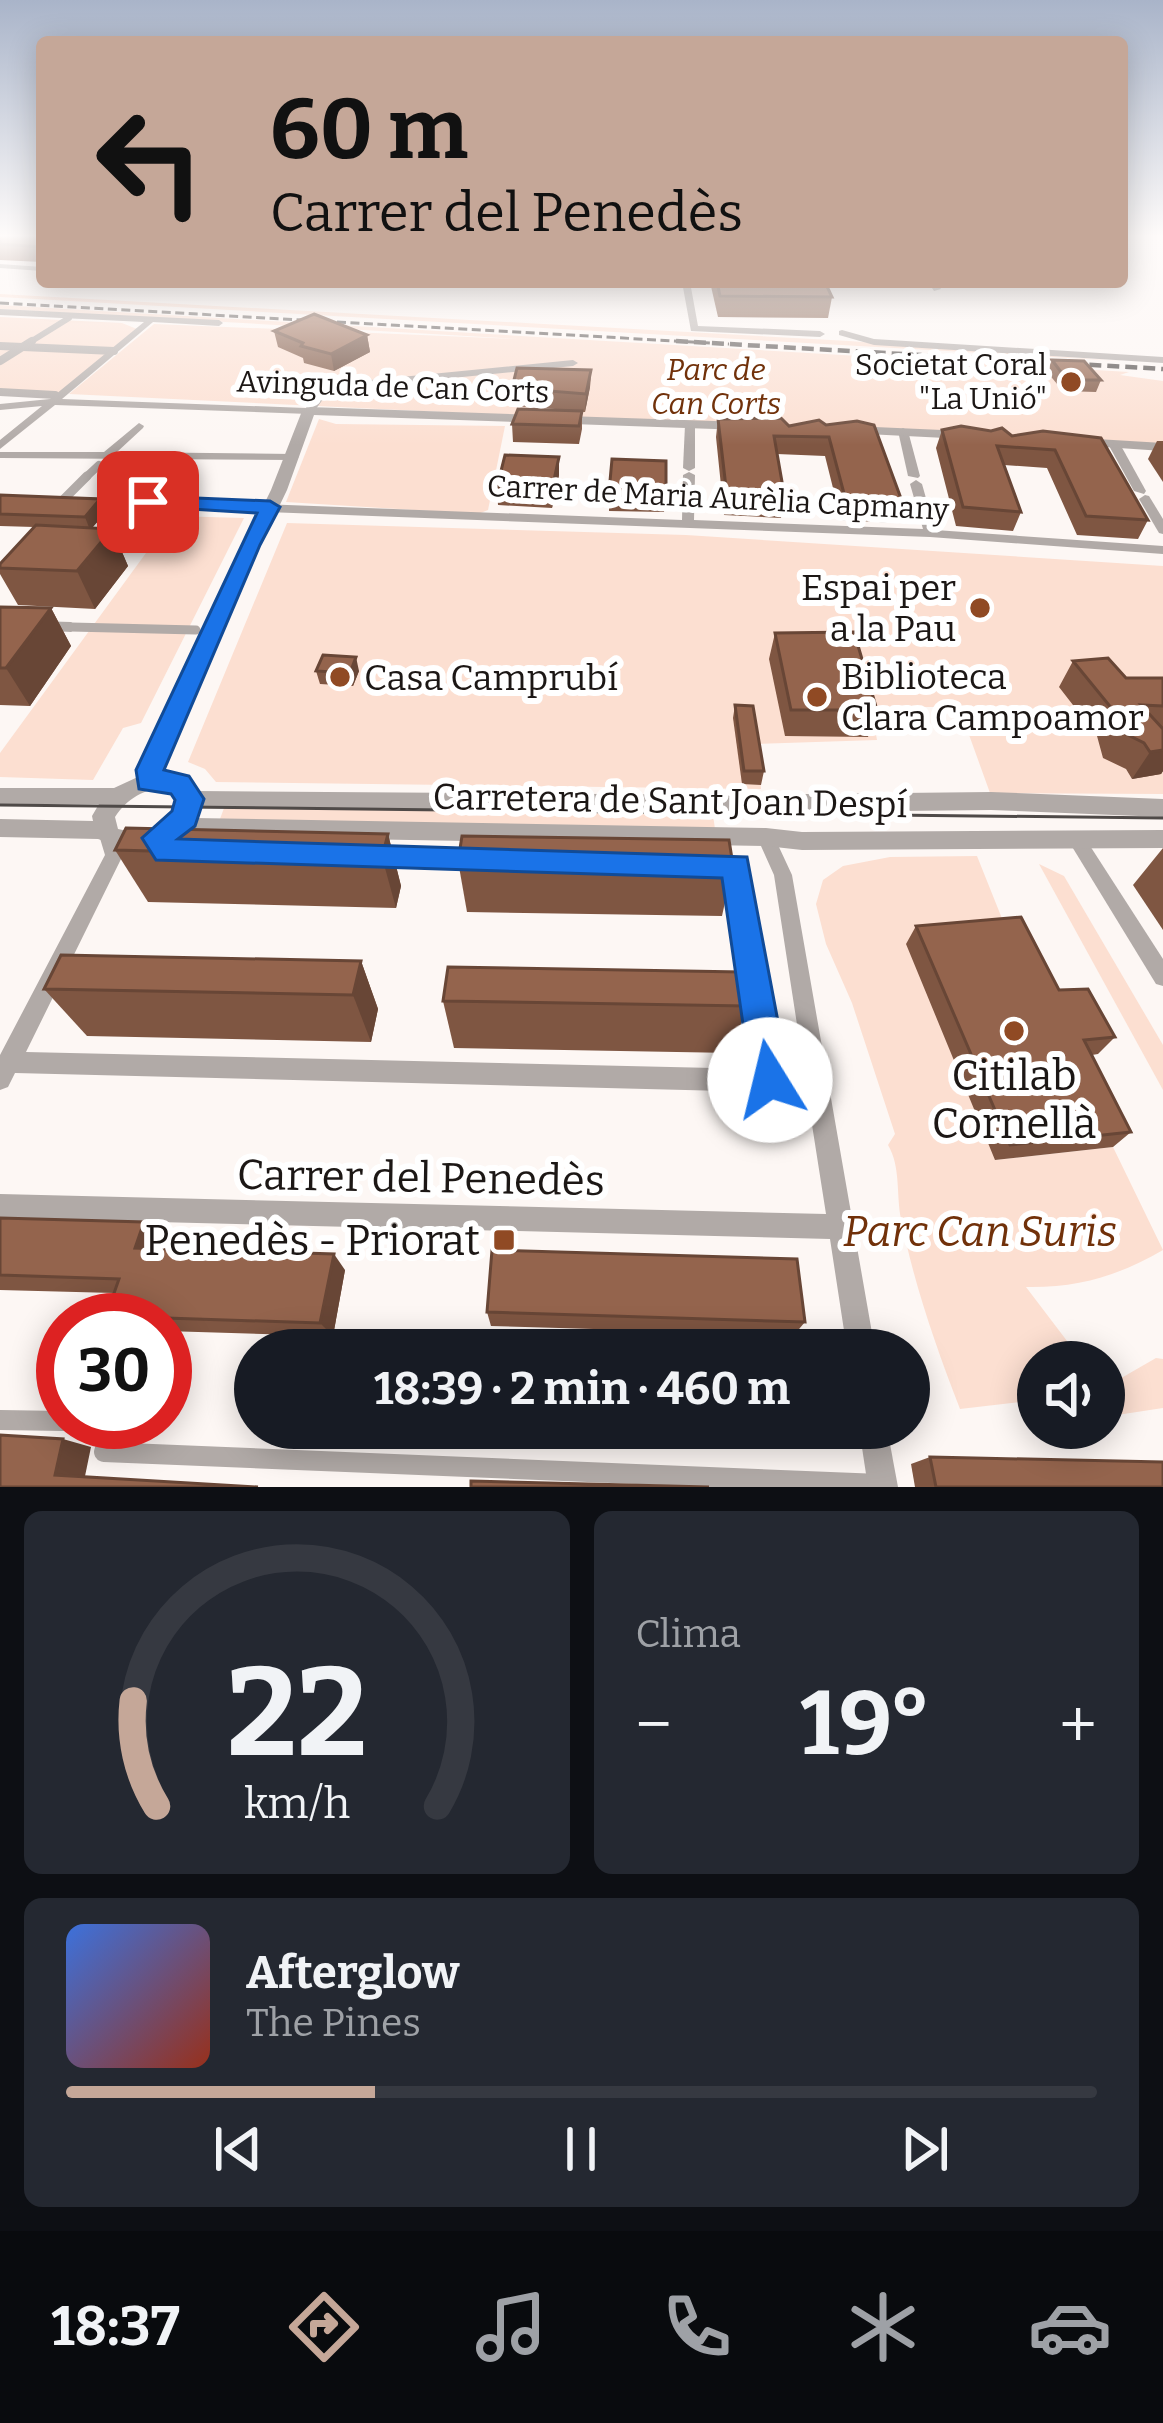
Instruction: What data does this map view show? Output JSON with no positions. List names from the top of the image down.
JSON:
{
  "streets": {
    "street": [
      "Avinguda de Can Corts",
      "Carrer de Maria Aurèlia Capmany",
      "Carretera de Sant Joan Despí",
      "Carrer del Penedès"
    ]
  },
  "parks": ["Parc de Can Corts", "Parc Can Suris"],
  "places": {
    "other": [
      "Societat Coral \"La Unió\"",
      "Espai per a la Pau",
      "Casa Camprubí",
      "Biblioteca Clara Campoamor",
      "Citilab Cornellà"
    ],
    "transit": ["Penedès - Priorat"]
  },
  "page": {
    "turn": ["60 m", "Carrer del Penedès"],
    "limit": "30",
    "trip": "18:39 · 2 min · 460 m",
    "tile": "Clima",
    "heat": ["−", "19°", "+"],
    "song": ["Afterglow", "The Pines"],
    "tabs": "18:37",
    "gauge": ["22", "km/h"]
  }
}
